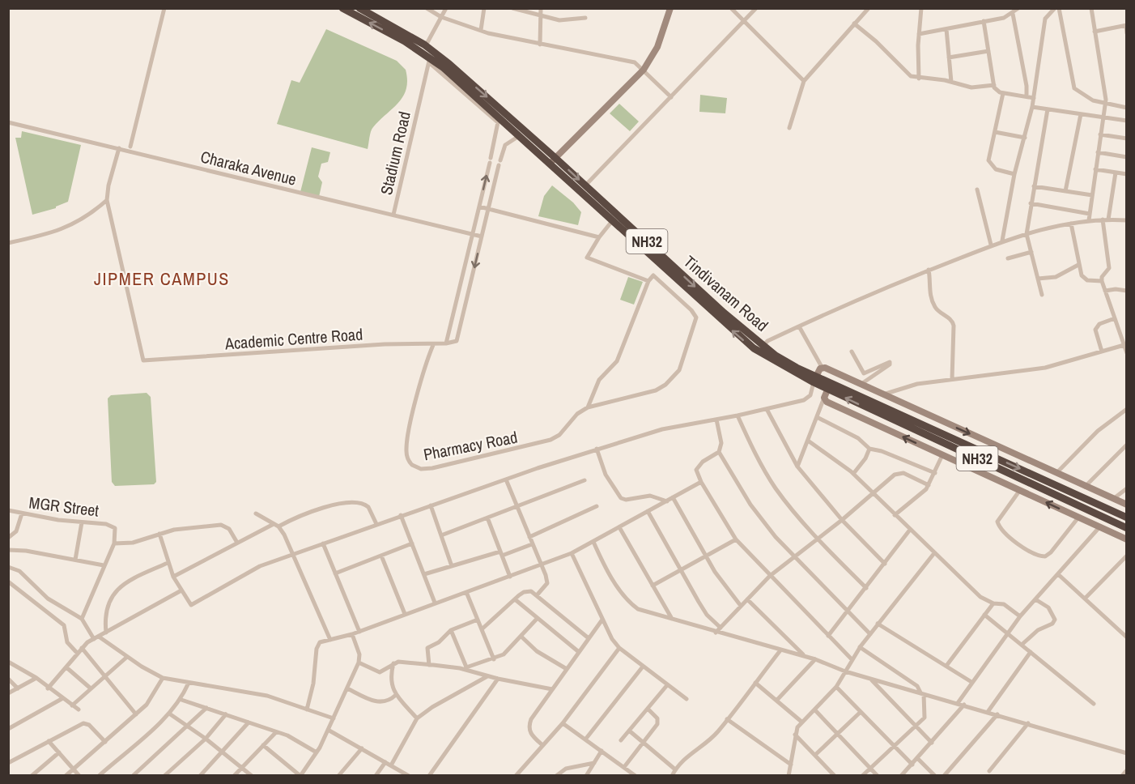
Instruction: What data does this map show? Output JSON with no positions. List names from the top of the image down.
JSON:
{
  "streets": {
    "highway": ["NH32", "Tindivanam Road"],
    "street": [
      "Stadium Road",
      "Charaka Avenue",
      "Academic Centre Road",
      "Pharmacy Road",
      "MGR Street"
    ]
  },
  "crossings": [
    ["Stadium Road", "Charaka Avenue"],
    ["Stadium Road", "NH32"],
    ["Stadium Road", "Tindivanam Road"],
    ["NH32", "Tindivanam Road"],
    ["Academic Centre Road", "Pharmacy Road"]
  ],
  "districts": ["JIPMER CAMPUS"]
}
